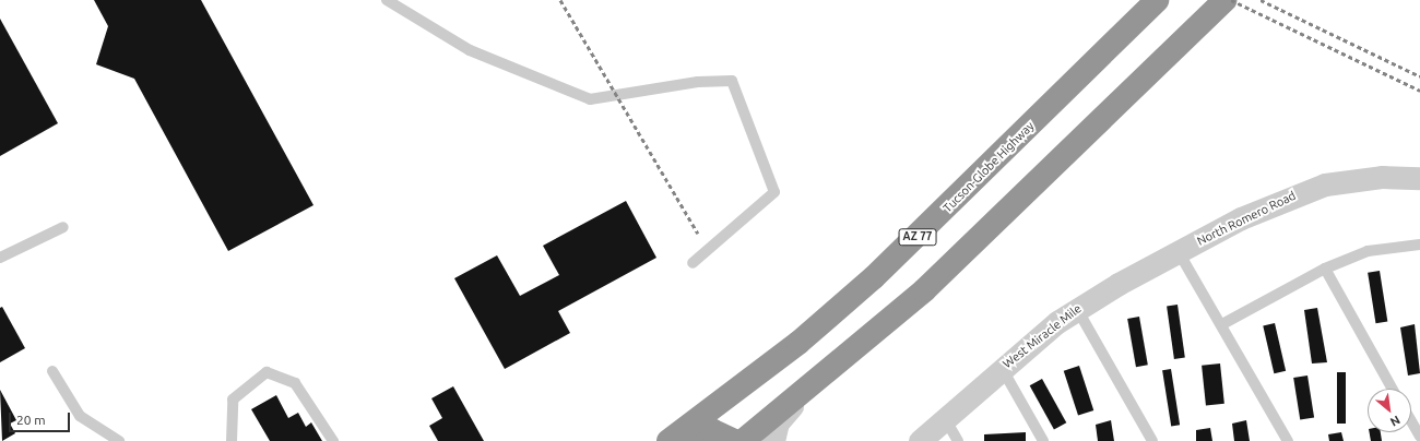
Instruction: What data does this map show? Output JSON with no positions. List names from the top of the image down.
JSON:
{
  "streets": {
    "highway": ["Tucson-Globe Highway", "AZ 77"],
    "street": ["North Romero Road", "West Miracle Mile"]
  },
  "crossings": [
    ["North Romero Road", "West Miracle Mile"]
  ],
  "scale_bar": "20 m",
  "north": "bottom right"
}
